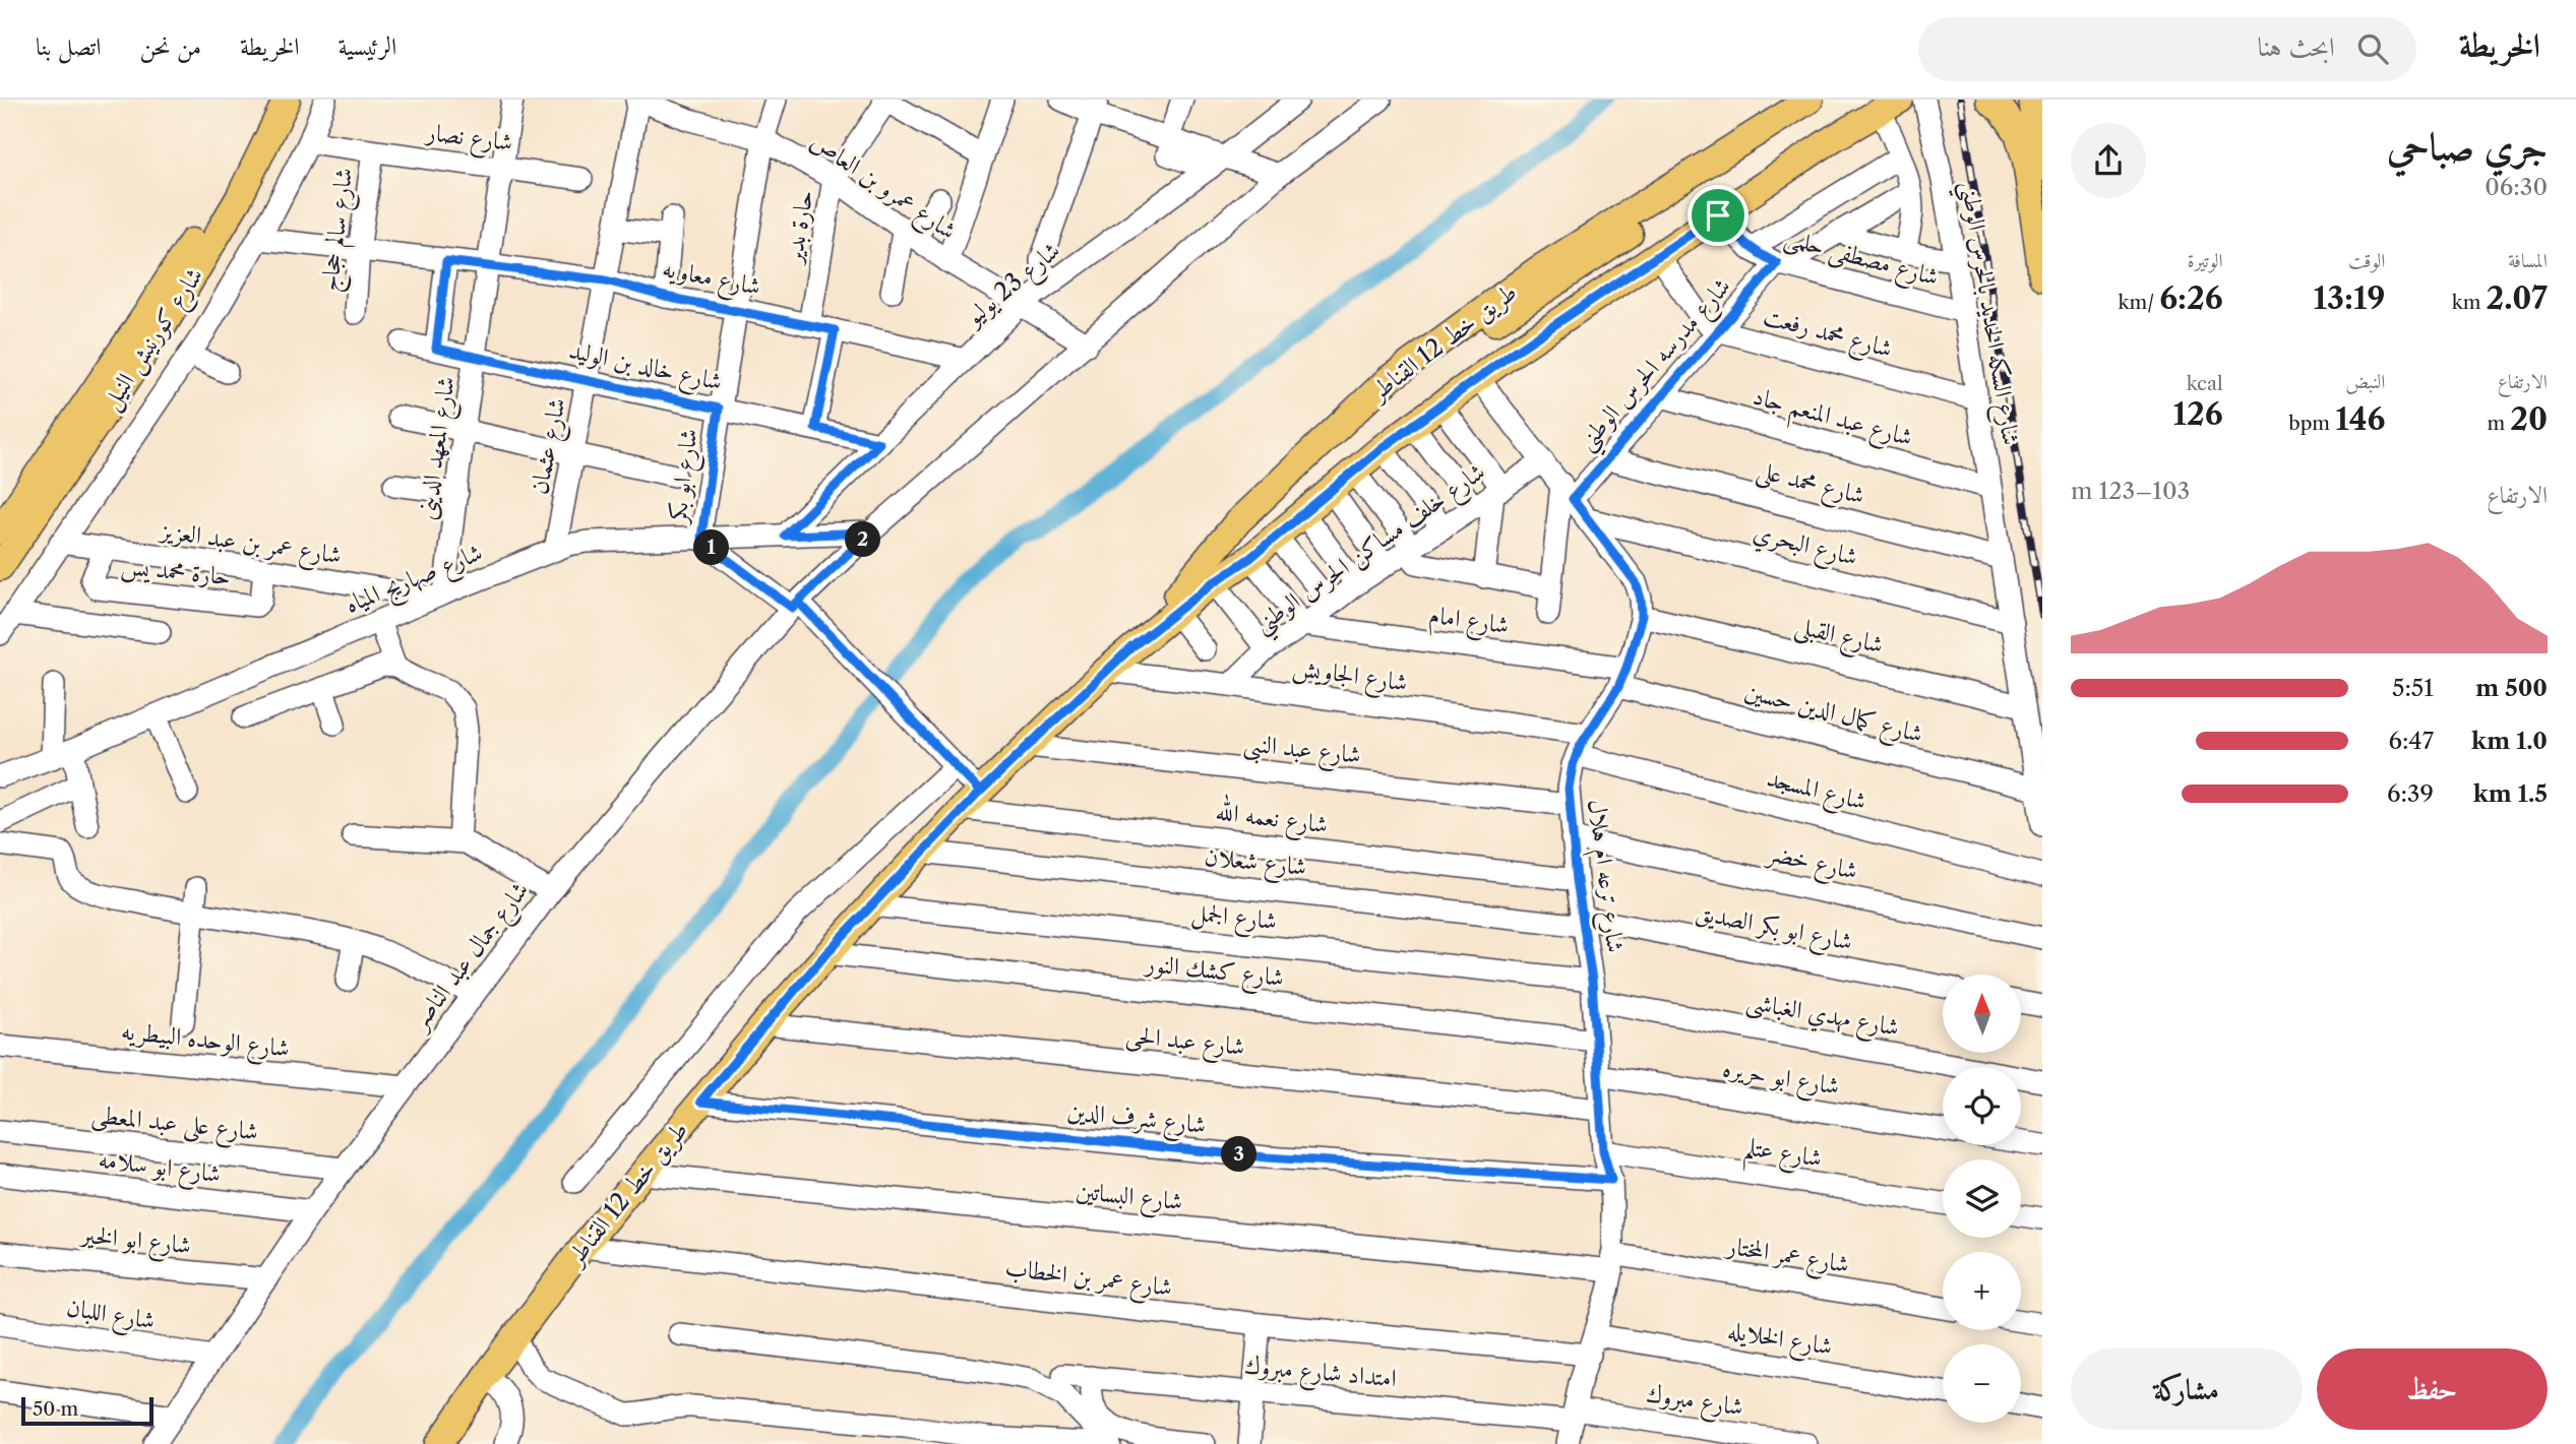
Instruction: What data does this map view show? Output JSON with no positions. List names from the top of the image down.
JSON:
{
  "streets": {
    "main road": ["شارع كورنيش النيل", "طريق خط 12 القناطر"],
    "street": [
      "شارع نصار",
      "شارع عمرو بن العاص",
      "حارة بدير",
      "شارع سالم حجاج",
      "شارع مصطفى حلمى",
      "شارع معاويه",
      "شارع 23 يوليو",
      "شارع السكه الحديد بالحرس الوطني",
      "شارع محمد رفعت",
      "شارع مدرسه الحرس الوطني",
      "شارع خالد بن الوليد",
      "شارع عبد المنعم جاد",
      "شارع عثمان",
      "شارع المعهد الدينى",
      "شارع ابو بكر",
      "شارع محمد على",
      "شارع عمر بن عبد العزيز",
      "شارع البحري",
      "شارع خلف مساكن الحرس الوطني",
      "حارة محمد يس",
      "شارع صهاريج المياه",
      "شارع امام",
      "شارع القبلى",
      "شارع الجاويش",
      "شارع كمال الدين حسين",
      "شارع عبد النبى",
      "شارع المسجد",
      "شارع نعمه الله",
      "شارع شعلان",
      "شارع خضر",
      "شارع ترعه ام هلال",
      "شارع الجمل",
      "شارع ابو بكر الصديق",
      "شارع جمال عبد الناصر",
      "شارع كشك النور",
      "شارع مهدي الغباشى",
      "شارع الوحده البيطريه",
      "شارع عبد الحى",
      "شارع ابو حريره",
      "شارع شرف الدين",
      "شارع على عبد المعطى",
      "شارع عتلم",
      "شارع ابو سلامه",
      "شارع البساتين",
      "شارع ابو الخير",
      "شارع عمر المختار",
      "شارع عمر بن الخطاب",
      "شارع اللبان",
      "شارع الخلايله",
      "امتداد شارع مبروك",
      "شارع مبروك"
    ]
  },
  "crossings": [
    ["شارع نصار", "شارع سالم حجاج"],
    ["شارع نصار", "شارع المعهد الدينى"],
    ["شارع عمرو بن العاص", "حارة بدير"],
    ["شارع عمرو بن العاص", "شارع 23 يوليو"],
    ["شارع عمرو بن العاص", "شارع عثمان"],
    ["شارع عمرو بن العاص", "شارع ابو بكر"],
    ["حارة بدير", "شارع معاويه"],
    ["شارع سالم حجاج", "شارع معاويه"],
    ["شارع مصطفى حلمى", "شارع السكه الحديد بالحرس الوطني"],
    ["شارع مصطفى حلمى", "طريق خط 12 القناطر"],
    ["شارع مصطفى حلمى", "شارع مدرسه الحرس الوطني"],
    ["شارع معاويه", "شارع 23 يوليو"],
    ["شارع معاويه", "شارع عثمان"],
    ["شارع معاويه", "شارع المعهد الدينى"],
    ["شارع معاويه", "شارع ابو بكر"],
    ["شارع 23 يوليو", "شارع خالد بن الوليد"],
    ["شارع 23 يوليو", "شارع صهاريج المياه"],
    ["شارع السكه الحديد بالحرس الوطني", "شارع محمد رفعت"],
    ["شارع السكه الحديد بالحرس الوطني", "طريق خط 12 القناطر"],
    ["شارع السكه الحديد بالحرس الوطني", "شارع عبد المنعم جاد"],
    ["شارع السكه الحديد بالحرس الوطني", "شارع محمد على"],
    ["شارع السكه الحديد بالحرس الوطني", "شارع البحري"],
    ["شارع السكه الحديد بالحرس الوطني", "شارع القبلى"],
    ["شارع السكه الحديد بالحرس الوطني", "شارع كمال الدين حسين"],
    ["شارع محمد رفعت", "شارع مدرسه الحرس الوطني"],
    ["طريق خط 12 القناطر", "شارع ابو بكر"],
    ["طريق خط 12 القناطر", "شارع الجاويش"],
    ["طريق خط 12 القناطر", "شارع عبد النبى"],
    ["طريق خط 12 القناطر", "شارع نعمه الله"],
    ["طريق خط 12 القناطر", "شارع شعلان"],
    ["طريق خط 12 القناطر", "شارع ترعه ام هلال"],
    ["طريق خط 12 القناطر", "شارع الجمل"],
    ["طريق خط 12 القناطر", "شارع كشك النور"],
    ["طريق خط 12 القناطر", "شارع عبد الحى"],
    ["طريق خط 12 القناطر", "شارع شرف الدين"],
    ["طريق خط 12 القناطر", "شارع البساتين"],
    ["طريق خط 12 القناطر", "شارع عمر بن الخطاب"],
    ["شارع مدرسه الحرس الوطني", "شارع عبد المنعم جاد"],
    ["شارع مدرسه الحرس الوطني", "شارع محمد على"],
    ["شارع مدرسه الحرس الوطني", "شارع ترعه ام هلال"],
    ["شارع خالد بن الوليد", "شارع عثمان"],
    ["شارع خالد بن الوليد", "شارع المعهد الدينى"],
    ["شارع خالد بن الوليد", "شارع ابو بكر"],
    ["شارع عثمان", "شارع صهاريج المياه"],
    ["شارع المعهد الدينى", "شارع عمر بن عبد العزيز"],
    ["شارع المعهد الدينى", "شارع صهاريج المياه"],
    ["شارع ابو بكر", "شارع صهاريج المياه"],
    ["شارع ابو بكر", "شارع نعمه الله"],
    ["شارع ابو بكر", "شارع جمال عبد الناصر"],
    ["شارع عمر بن عبد العزيز", "حارة محمد يس"],
    ["شارع عمر بن عبد العزيز", "شارع صهاريج المياه"],
    ["شارع البحري", "شارع ترعه ام هلال"],
    ["شارع خلف مساكن الحرس الوطني", "شارع امام"],
    ["شارع خلف مساكن الحرس الوطني", "شارع الجاويش"],
    ["شارع خلف مساكن الحرس الوطني", "شارع ترعه ام هلال"],
    ["شارع صهاريج المياه", "شارع جمال عبد الناصر"],
    ["شارع امام", "شارع كمال الدين حسين"],
    ["شارع امام", "شارع ترعه ام هلال"],
    ["شارع القبلى", "شارع ترعه ام هلال"],
    ["شارع الجاويش", "شارع ترعه ام هلال"],
    ["شارع كمال الدين حسين", "شارع ترعه ام هلال"],
    ["شارع عبد النبى", "شارع ترعه ام هلال"],
    ["شارع المسجد", "شارع ترعه ام هلال"],
    ["شارع نعمه الله", "شارع ترعه ام هلال"],
    ["شارع شعلان", "شارع ترعه ام هلال"],
    ["شارع شعلان", "شارع ابو بكر الصديق"],
    ["شارع خضر", "شارع ترعه ام هلال"],
    ["شارع ترعه ام هلال", "شارع الجمل"],
    ["شارع ترعه ام هلال", "شارع ابو بكر الصديق"],
    ["شارع ترعه ام هلال", "شارع كشك النور"],
    ["شارع ترعه ام هلال", "شارع مهدي الغباشى"],
    ["شارع ترعه ام هلال", "شارع عبد الحى"],
    ["شارع ترعه ام هلال", "شارع ابو حريره"],
    ["شارع ترعه ام هلال", "شارع شرف الدين"],
    ["شارع ترعه ام هلال", "شارع عتلم"],
    ["شارع ترعه ام هلال", "شارع البساتين"],
    ["شارع ترعه ام هلال", "شارع عمر المختار"],
    ["شارع ترعه ام هلال", "شارع عمر بن الخطاب"],
    ["شارع ترعه ام هلال", "شارع الخلايله"],
    ["شارع ترعه ام هلال", "امتداد شارع مبروك"],
    ["شارع ترعه ام هلال", "شارع مبروك"],
    ["شارع الجمل", "شارع مهدي الغباشى"],
    ["شارع جمال عبد الناصر", "شارع الوحده البيطريه"],
    ["شارع جمال عبد الناصر", "شارع على عبد المعطى"],
    ["شارع جمال عبد الناصر", "شارع ابو سلامه"],
    ["شارع جمال عبد الناصر", "شارع ابو الخير"],
    ["شارع جمال عبد الناصر", "شارع اللبان"],
    ["شارع البساتين", "شارع عمر المختار"],
    ["شارع عمر بن الخطاب", "شارع الخلايله"],
    ["امتداد شارع مبروك", "شارع مبروك"]
  ],
  "scale_bar": "50 m",
  "north": "top",
  "page": {
    "header": "الخريطة",
    "search": "ابحث هنا",
    "nav": [
      "الرئيسية",
      "الخريطة",
      "من نحن",
      "اتصل بنا"
    ],
    "heading": ["جري صباحي", "06:30"],
    "stats": [
      ["المسافة", "2.07 km"],
      ["الوقت", "13:19"],
      ["الوتيرة", "6:26 /km"],
      ["الارتفاع", "20 m"],
      ["النبض", "146 bpm"],
      ["kcal", "126"]
    ],
    "chart": ["الارتفاع", "103–123 m"],
    "pins": ["2", "1", "3"],
    "list": [
      {
        "name": "500 m",
        "note": "5:51"
      },
      {
        "name": "1.0 km",
        "note": "6:47"
      },
      {
        "name": "1.5 km",
        "note": "6:39"
      }
    ],
    "map_buttons": ["+", "−"],
    "buttons": ["حفظ", "مشاركة"],
    "scale": "50 m"
  }
}
